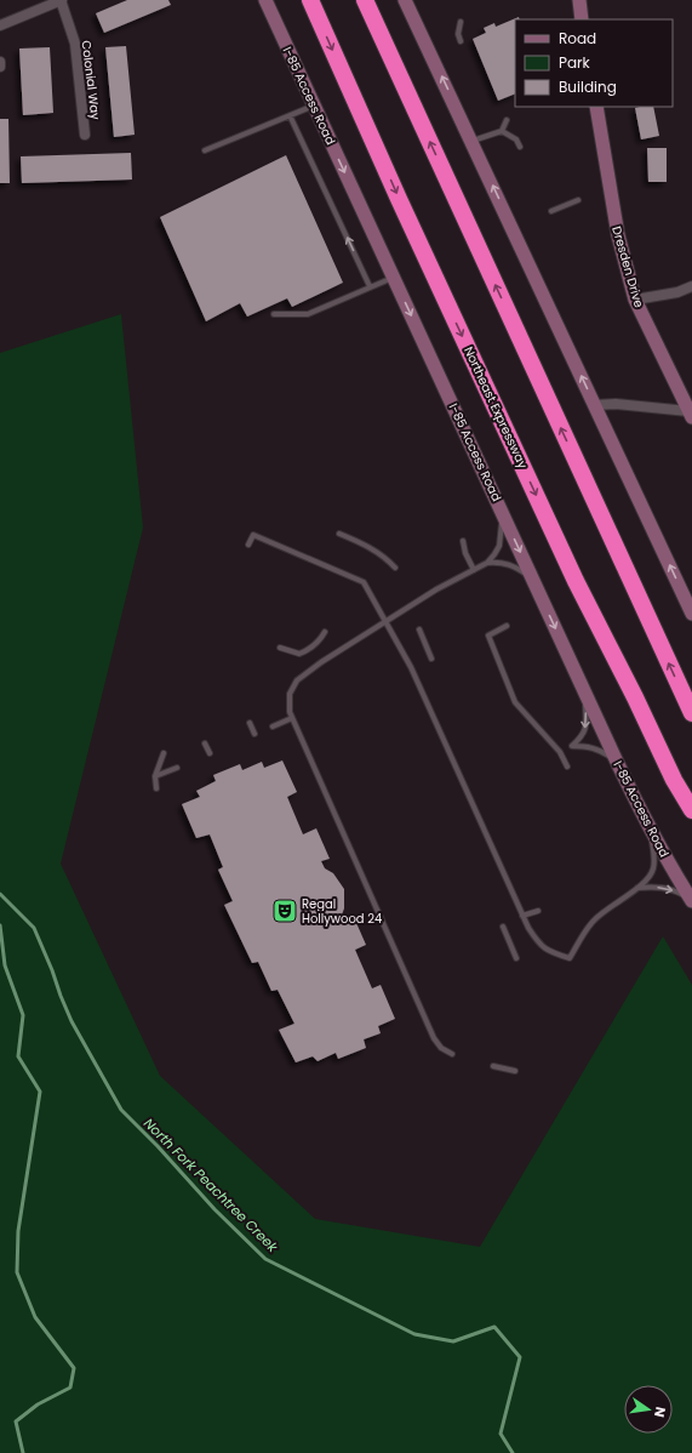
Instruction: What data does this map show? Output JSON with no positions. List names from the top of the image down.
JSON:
{
  "streets": {
    "highway": ["Northeast Expressway"],
    "main road": ["I-85 Access Road", "Dresden Drive"],
    "street": ["Colonial Way"]
  },
  "one_way": ["I-85 Access Road"],
  "water": ["North Fork Peachtree Creek"],
  "places": {
    "theatre": ["Regal Hollywood 24"]
  },
  "legend": ["Road", "Park", "Building"],
  "north": "right"
}
